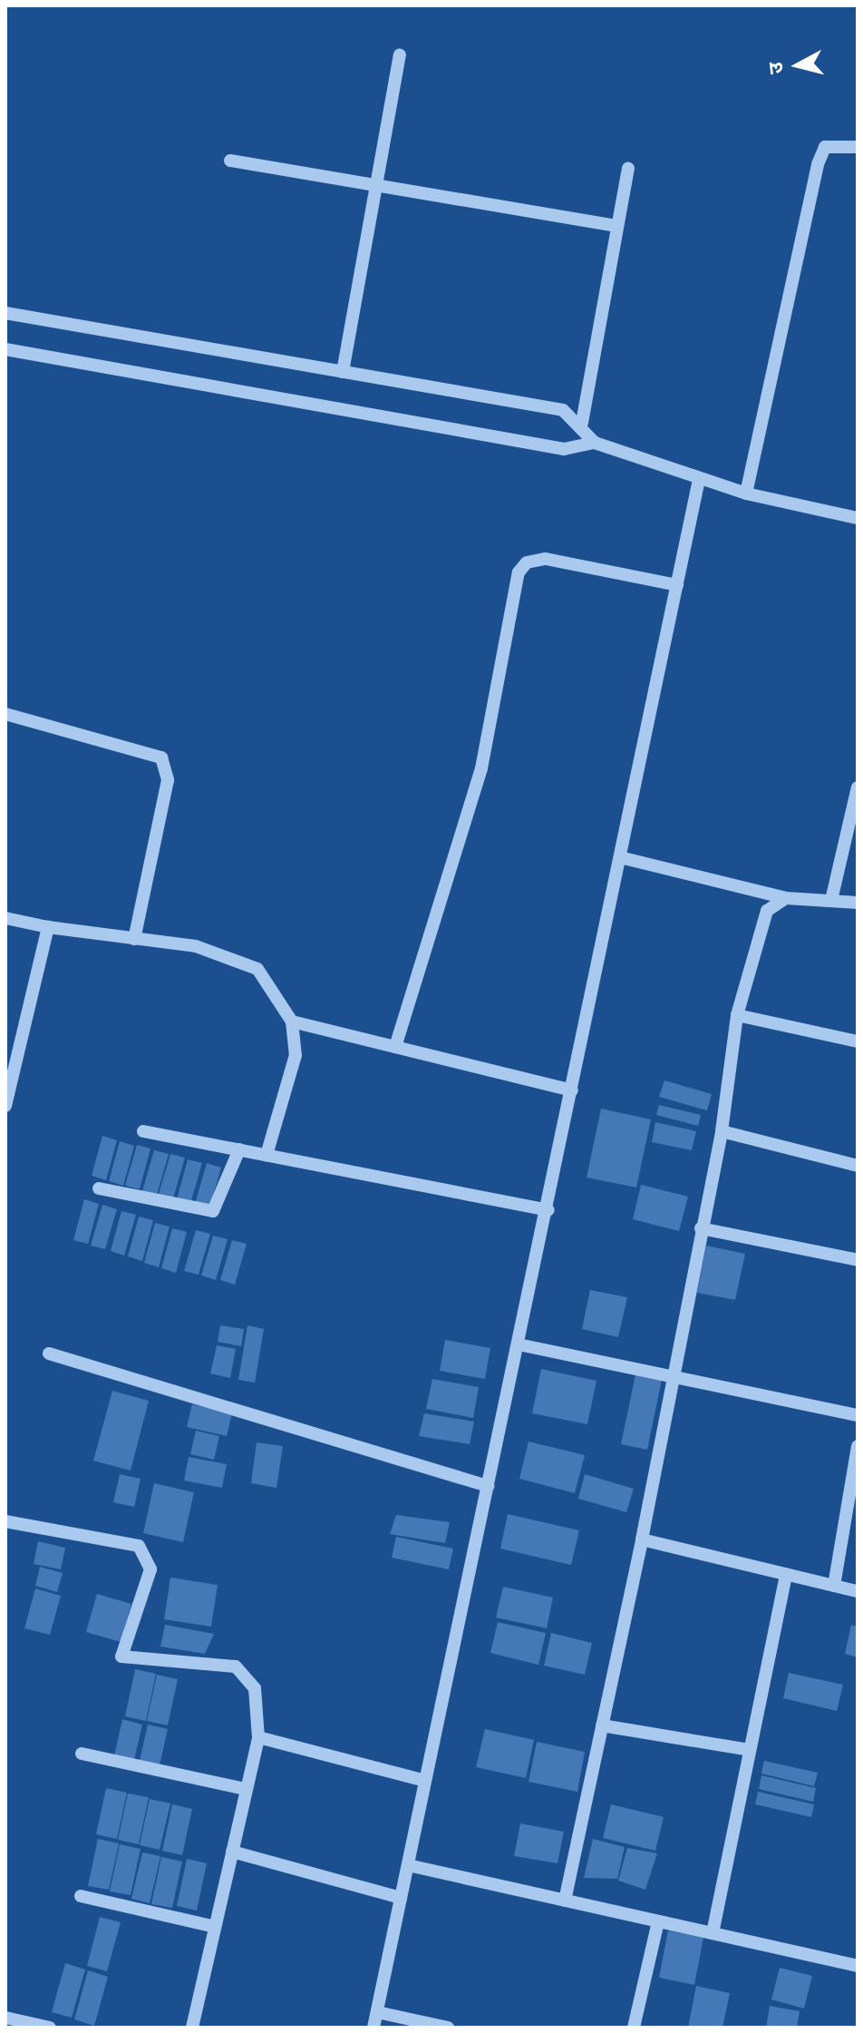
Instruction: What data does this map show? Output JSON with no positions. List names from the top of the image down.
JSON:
{
  "north": "left"
}
